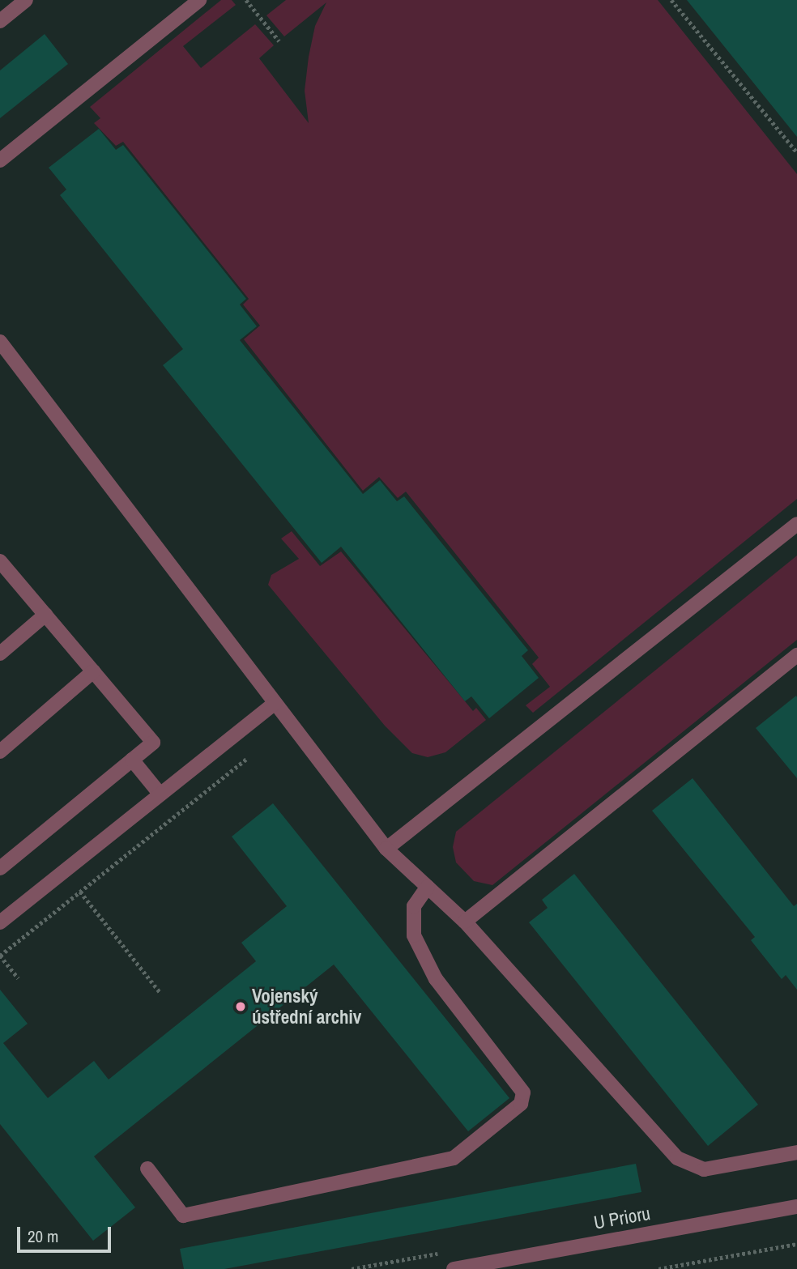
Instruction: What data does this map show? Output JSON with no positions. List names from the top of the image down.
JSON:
{
  "streets": {
    "street": ["U Prioru"]
  },
  "places": ["Vojenský ústřední archiv"],
  "scale_bar": "20 m"
}
